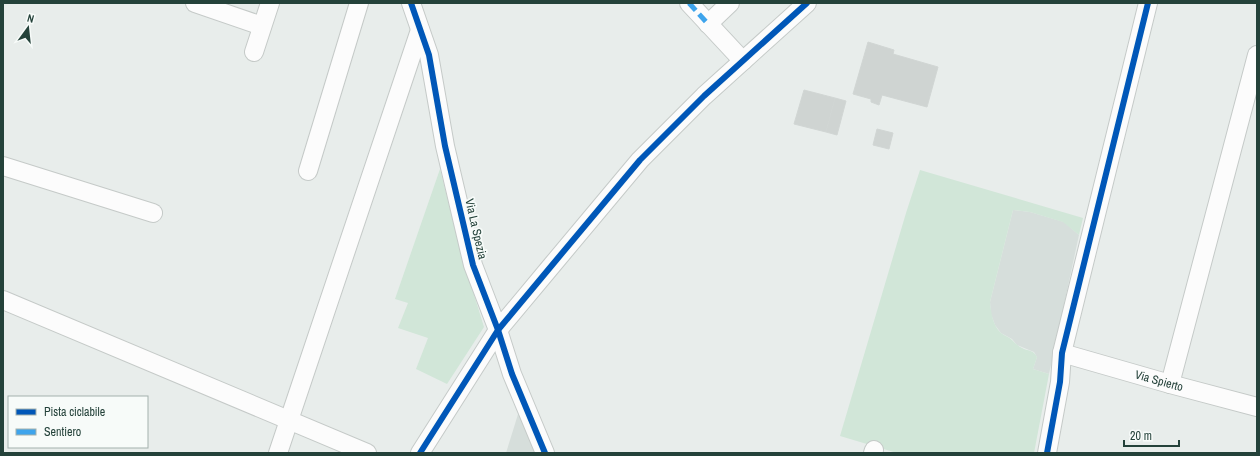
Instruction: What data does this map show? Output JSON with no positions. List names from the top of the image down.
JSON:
{
  "streets": {
    "street": ["Via La Spezia", "Via Spierto"]
  },
  "legend": ["Pista ciclabile", "Sentiero"],
  "scale_bar": "20 m",
  "north": "top"
}
